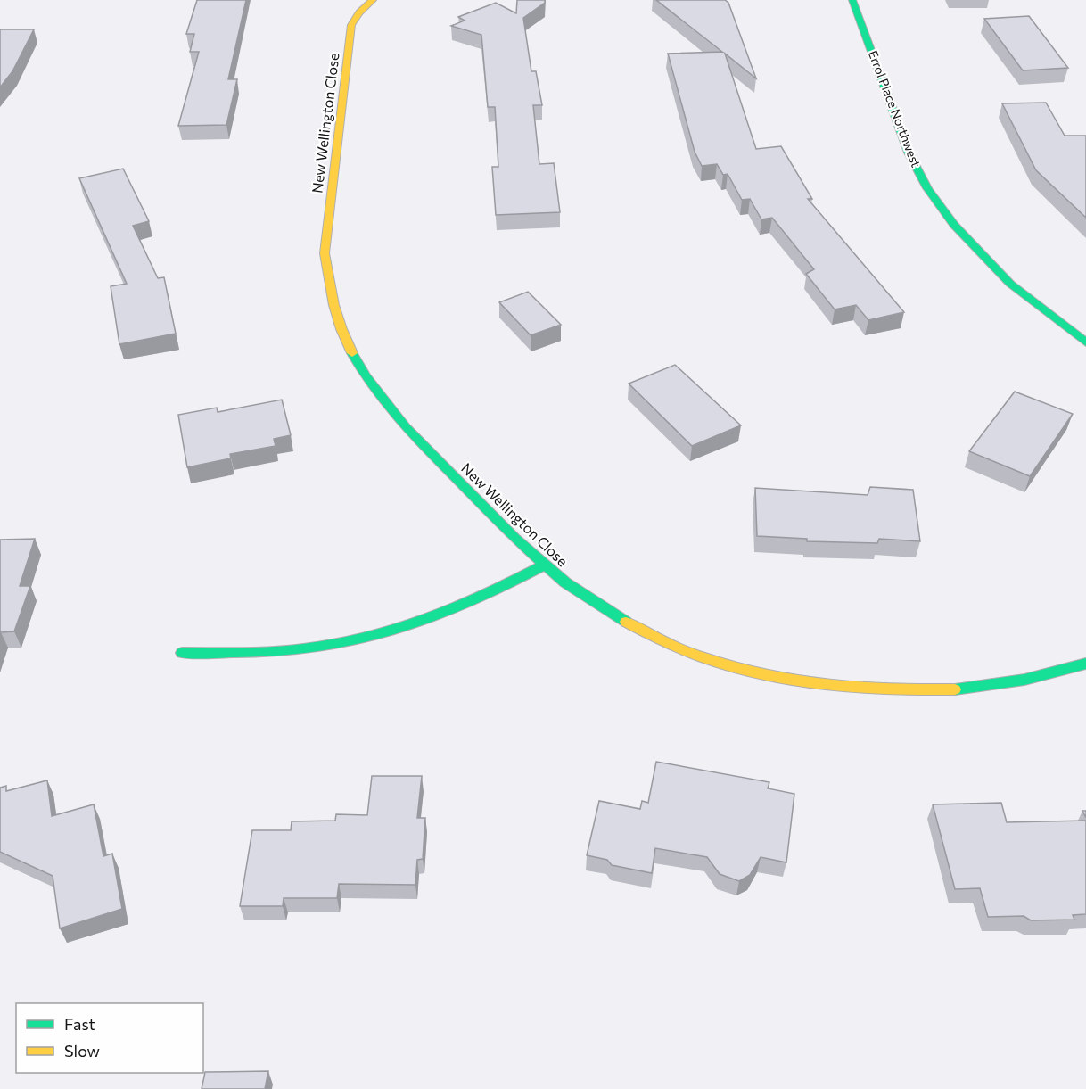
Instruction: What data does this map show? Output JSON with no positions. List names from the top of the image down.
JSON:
{
  "streets": {
    "street": ["Errol Place Northwest", "New Wellington Close"]
  },
  "legend": ["Fast", "Slow"]
}
